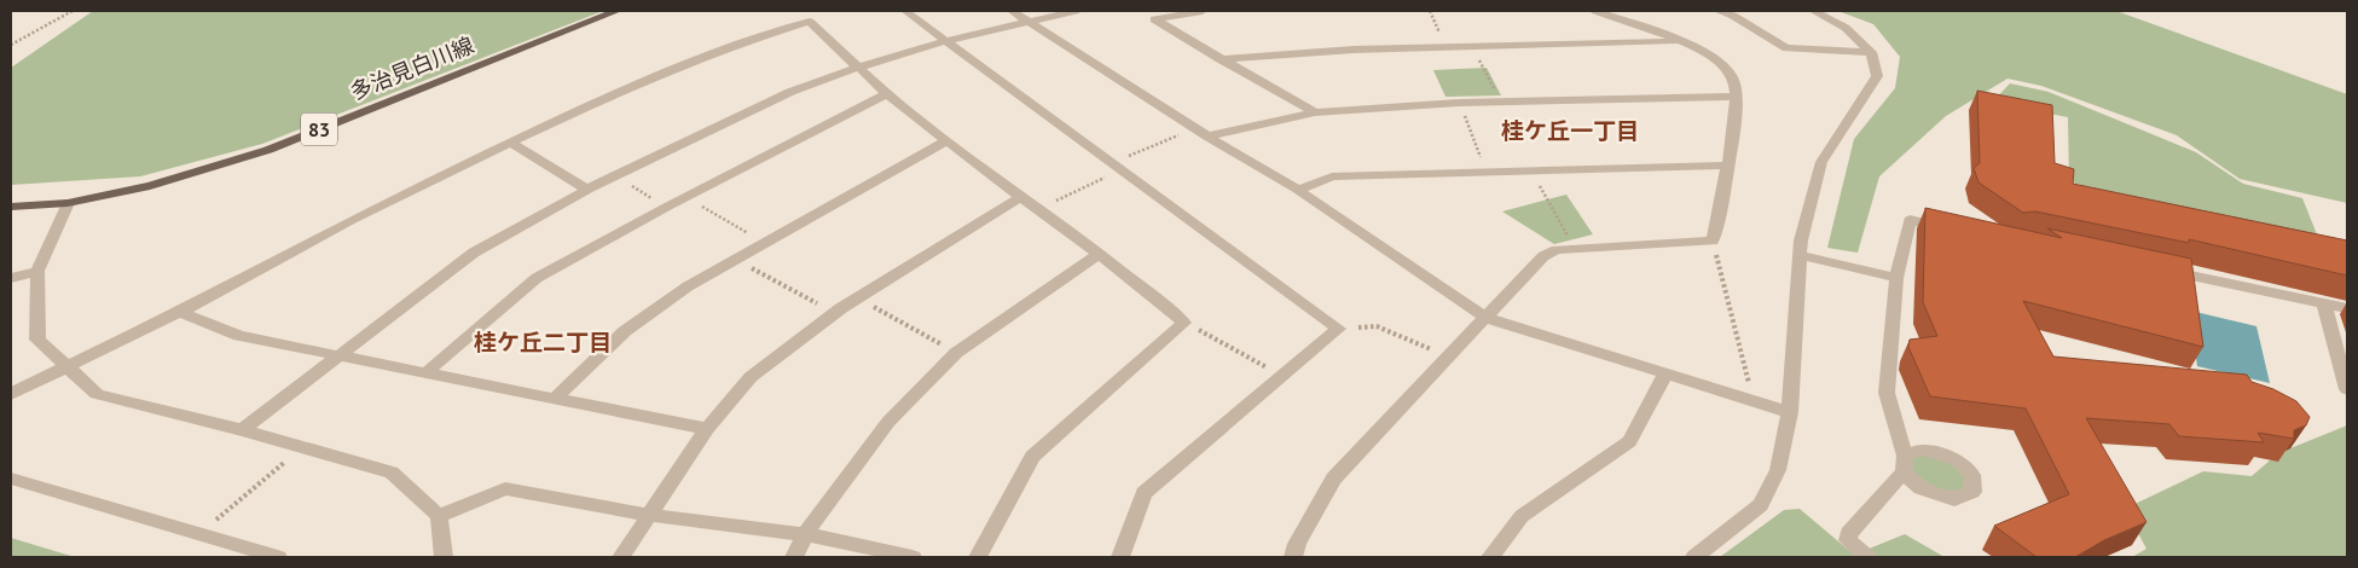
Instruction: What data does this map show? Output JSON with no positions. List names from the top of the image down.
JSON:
{
  "streets": {
    "main road": ["多治見白川線", "83"]
  },
  "districts": ["桂ケ丘一丁目", "桂ケ丘二丁目"]
}
